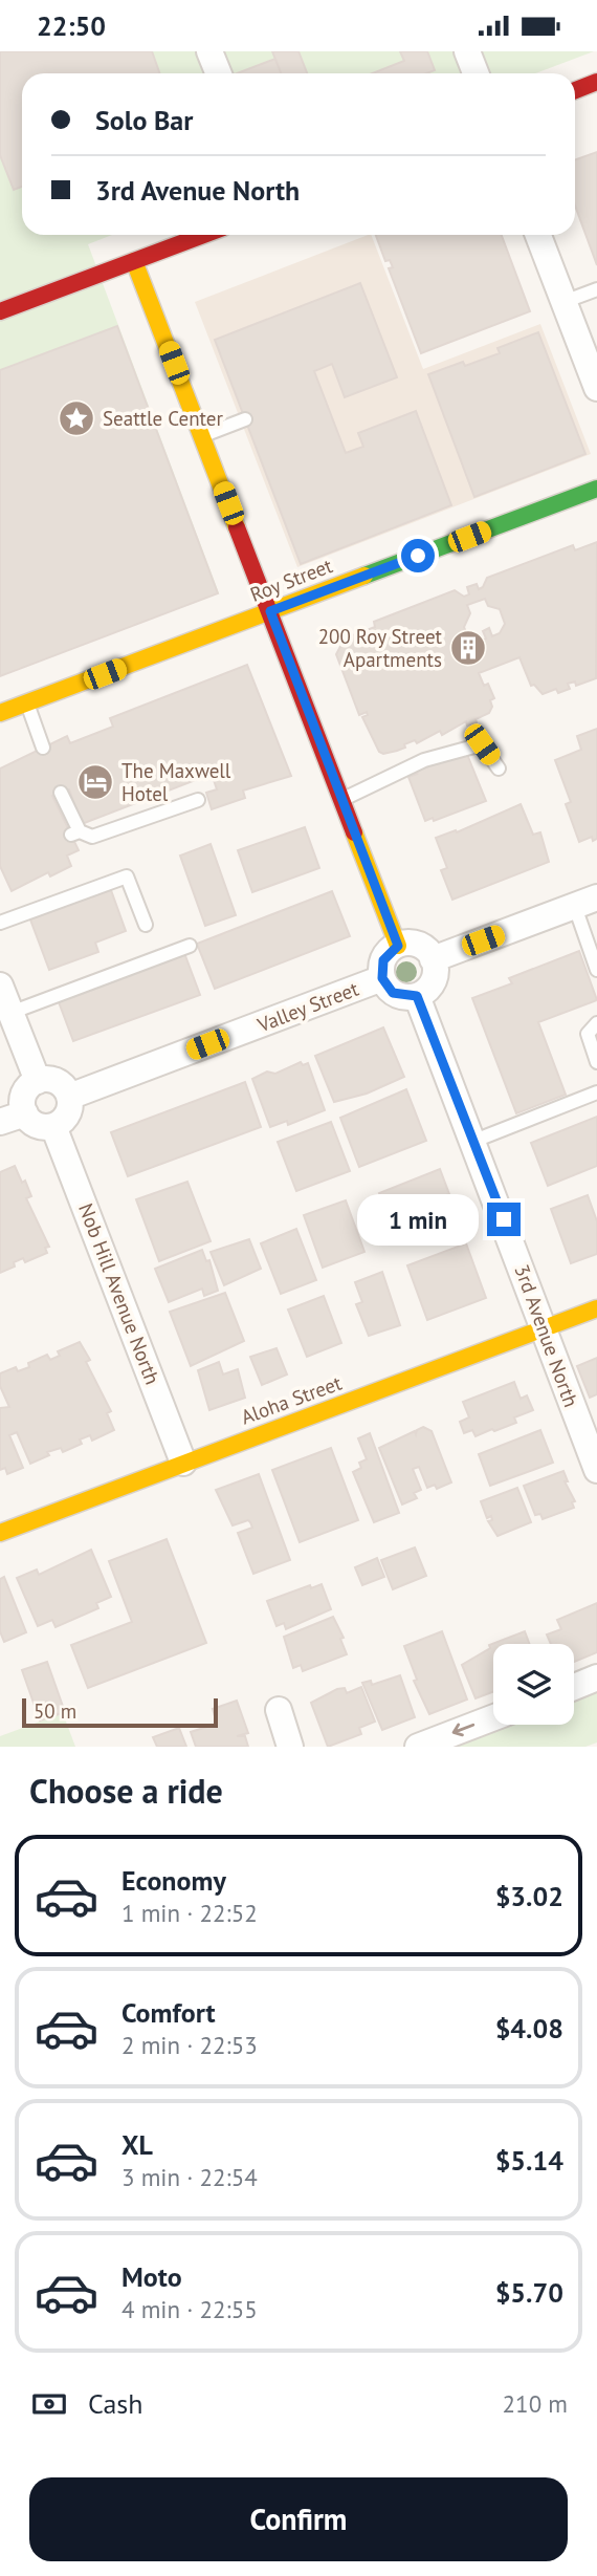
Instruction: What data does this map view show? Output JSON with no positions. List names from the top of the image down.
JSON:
{
  "streets": {
    "street": [
      "Roy Street",
      "Valley Street",
      "Nob Hill Avenue North",
      "3rd Avenue North",
      "Aloha Street"
    ]
  },
  "crossings": [
    ["Valley Street", "Nob Hill Avenue North"],
    ["Valley Street", "3rd Avenue North"],
    ["Nob Hill Avenue North", "Aloha Street"],
    ["3rd Avenue North", "Aloha Street"]
  ],
  "places": {
    "place": ["Seattle Center"],
    "building": ["200 Roy Street Apartments"],
    "hotel": ["The Maxwell Hotel"]
  },
  "scale_bar": "50 m",
  "page": {
    "status": "22:50",
    "banner": ["Solo Bar", "3rd Avenue North"],
    "bubble": "1 min",
    "scale": "50 m",
    "heading": "Choose a ride",
    "list": [
      {
        "name": "Economy",
        "note": "1 min · 22:52",
        "value": "$3.02"
      },
      {
        "name": "Comfort",
        "note": "2 min · 22:53",
        "value": "$4.08"
      },
      {
        "name": "XL",
        "note": "3 min · 22:54",
        "value": "$5.14"
      },
      {
        "name": "Moto",
        "note": "4 min · 22:55",
        "value": "$5.70"
      }
    ],
    "pay": ["Cash", "210 m"],
    "buttons": "Confirm"
  }
}
